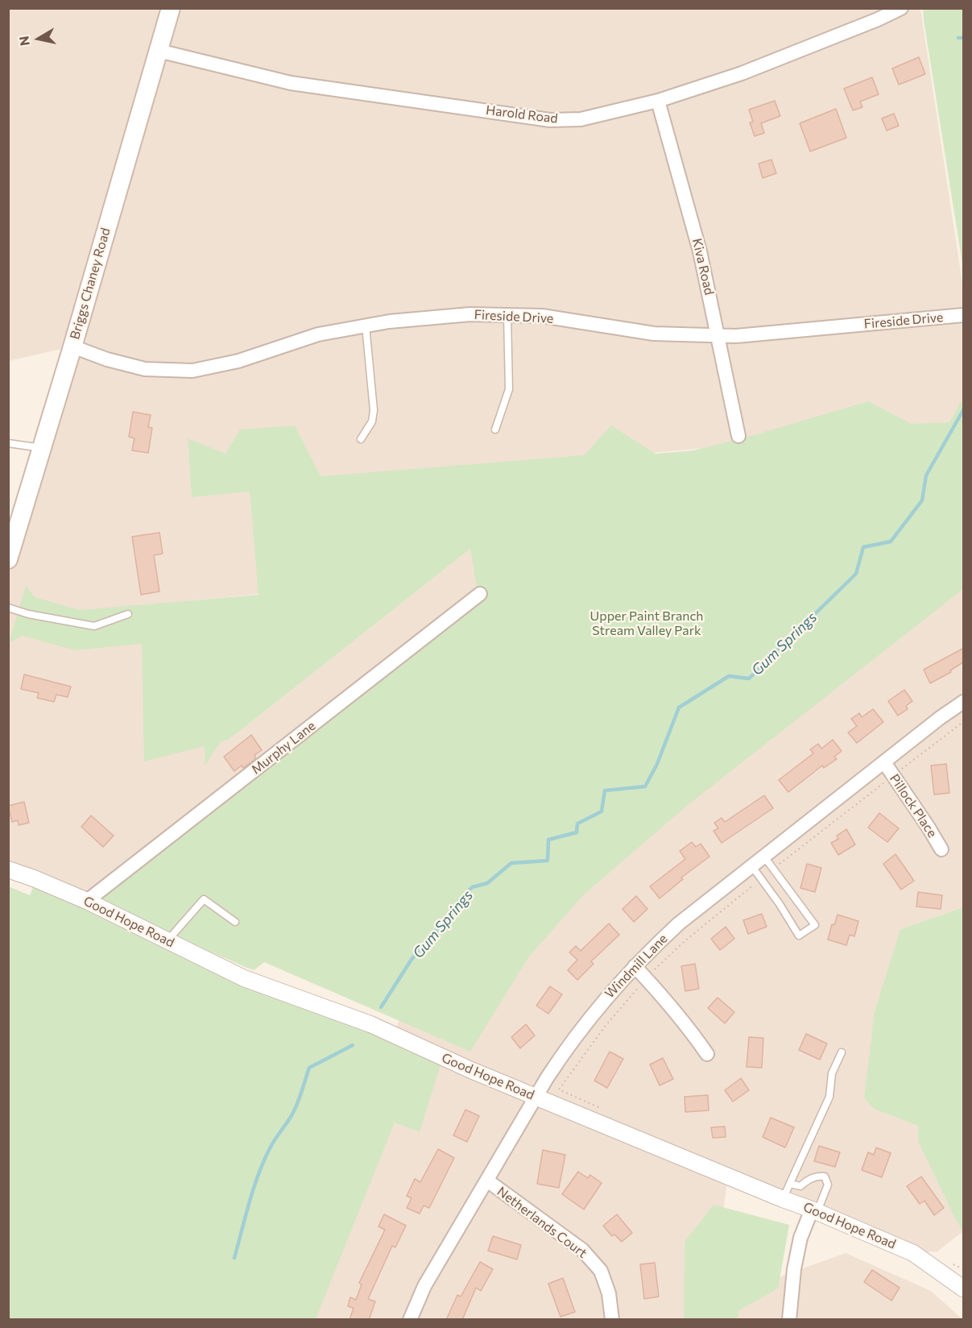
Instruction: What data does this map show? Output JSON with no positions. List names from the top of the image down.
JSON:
{
  "streets": {
    "main road": ["Briggs Chaney Road"],
    "street": [
      "Harold Road",
      "Kiva Road",
      "Fireside Drive",
      "Murphy Lane",
      "Pillock Place",
      "Good Hope Road",
      "Windmill Lane",
      "Netherlands Court"
    ]
  },
  "crossings": [
    ["Harold Road", "Kiva Road"],
    ["Harold Road", "Briggs Chaney Road"],
    ["Kiva Road", "Fireside Drive"],
    ["Briggs Chaney Road", "Fireside Drive"],
    ["Murphy Lane", "Good Hope Road"],
    ["Pillock Place", "Windmill Lane"],
    ["Good Hope Road", "Windmill Lane"],
    ["Windmill Lane", "Netherlands Court"]
  ],
  "water": ["Gum Springs"],
  "parks": ["Upper Paint Branch Stream Valley Park"],
  "north": "left"
}
